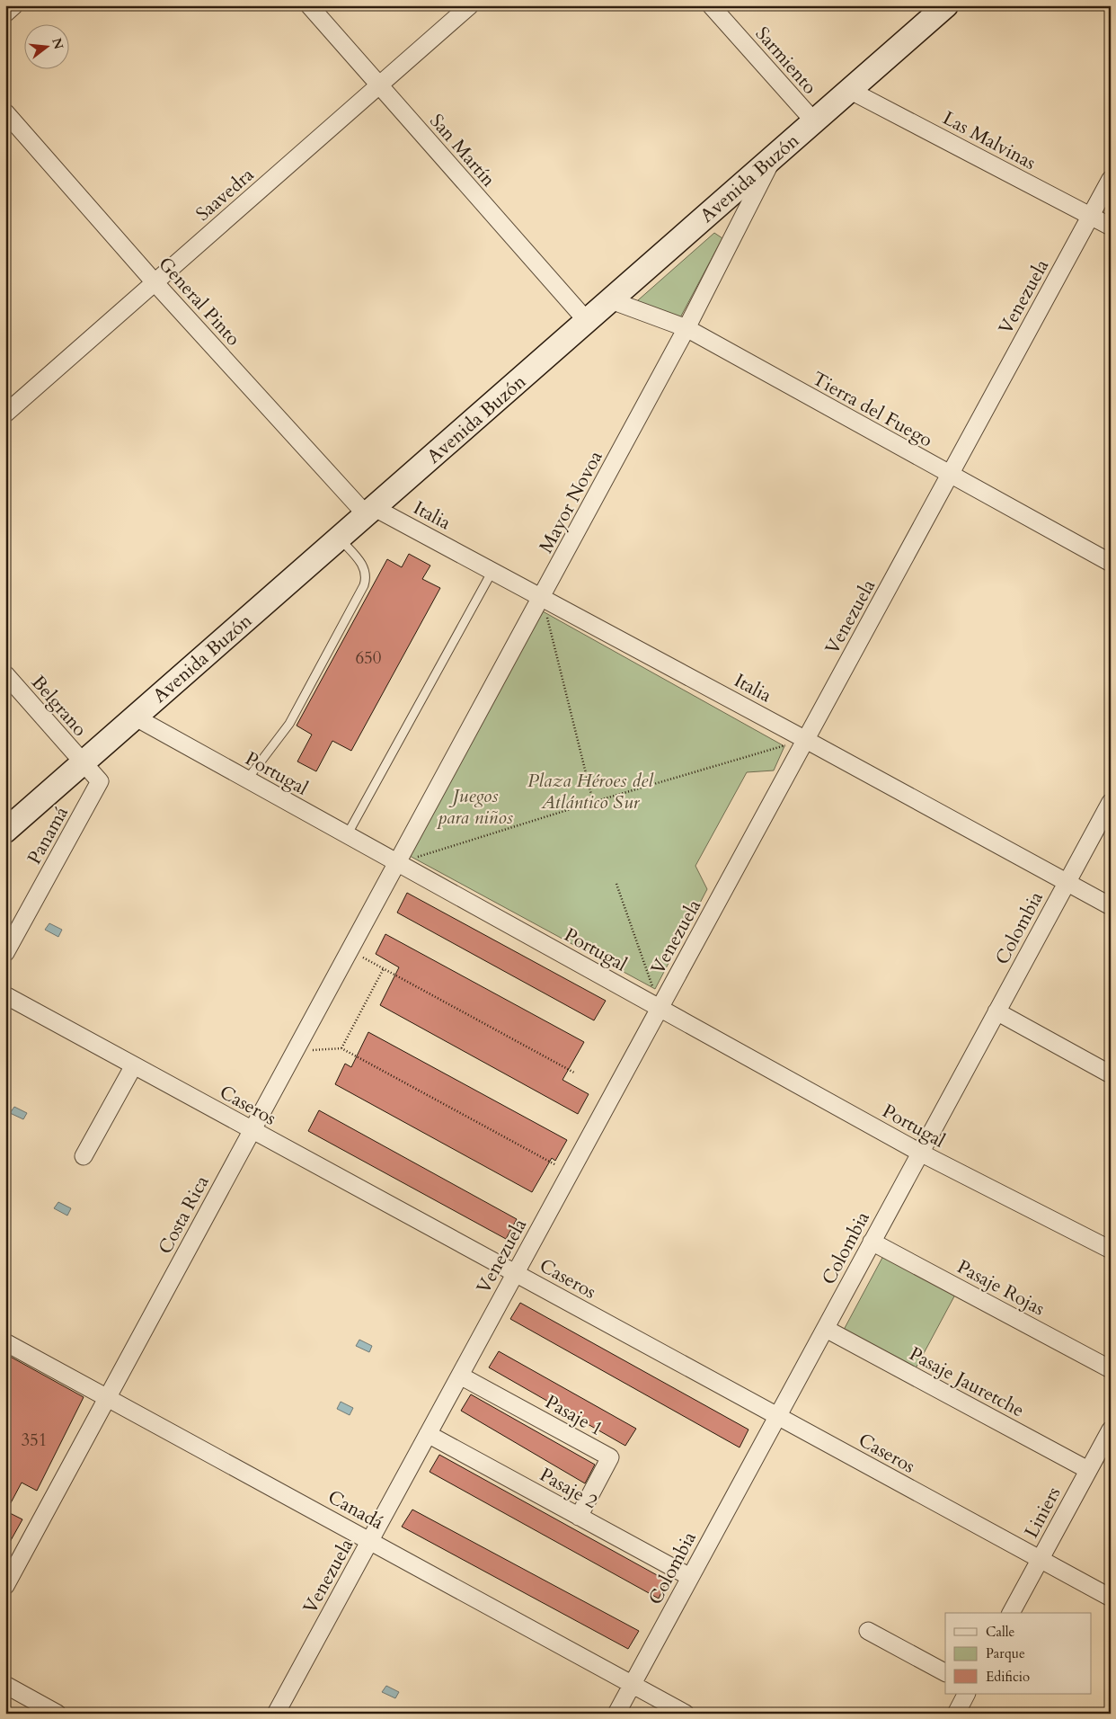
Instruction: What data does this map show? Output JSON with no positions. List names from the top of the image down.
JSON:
{
  "streets": {
    "main road": ["Avenida Buzón"],
    "street": [
      "Sarmiento",
      "Las Malvinas",
      "San Martín",
      "Saavedra",
      "Venezuela",
      "General Pinto",
      "Tierra del Fuego",
      "Mayor Novoa",
      "Italia",
      "Belgrano",
      "Portugal",
      "Panamá",
      "Colombia",
      "Caseros",
      "Costa Rica",
      "Pasaje Rojas",
      "Pasaje Jauretche",
      "Pasaje 1",
      "Pasaje 2",
      "Canadá",
      "Liniers"
    ]
  },
  "crossings": [
    ["Sarmiento", "Avenida Buzón"],
    ["Las Malvinas", "Avenida Buzón"],
    ["Las Malvinas", "Venezuela"],
    ["San Martín", "Avenida Buzón"],
    ["San Martín", "Saavedra"],
    ["Avenida Buzón", "General Pinto"],
    ["Avenida Buzón", "Tierra del Fuego"],
    ["Avenida Buzón", "Mayor Novoa"],
    ["Avenida Buzón", "Italia"],
    ["Avenida Buzón", "Belgrano"],
    ["Avenida Buzón", "Portugal"],
    ["Avenida Buzón", "Panamá"],
    ["Saavedra", "General Pinto"],
    ["Venezuela", "Tierra del Fuego"],
    ["Venezuela", "Italia"],
    ["Venezuela", "Portugal"],
    ["Venezuela", "Caseros"],
    ["Venezuela", "Pasaje 1"],
    ["Venezuela", "Pasaje 2"],
    ["Venezuela", "Canadá"],
    ["General Pinto", "Italia"],
    ["Tierra del Fuego", "Mayor Novoa"],
    ["Mayor Novoa", "Italia"],
    ["Mayor Novoa", "Portugal"],
    ["Mayor Novoa", "Costa Rica"],
    ["Italia", "Colombia"],
    ["Belgrano", "Panamá"],
    ["Portugal", "Colombia"],
    ["Portugal", "Costa Rica"],
    ["Colombia", "Caseros"],
    ["Colombia", "Pasaje Rojas"],
    ["Colombia", "Pasaje Jauretche"],
    ["Colombia", "Pasaje 2"],
    ["Colombia", "Canadá"],
    ["Caseros", "Costa Rica"],
    ["Caseros", "Liniers"],
    ["Costa Rica", "Canadá"],
    ["Pasaje Jauretche", "Liniers"],
    ["Pasaje 1", "Pasaje 2"]
  ],
  "parks": ["Plaza Héroes del Atlántico Sur", "Juegos para niños"],
  "house_numbers": ["650", "351"],
  "legend": ["Calle", "Parque", "Edificio"],
  "north": "right"
}
